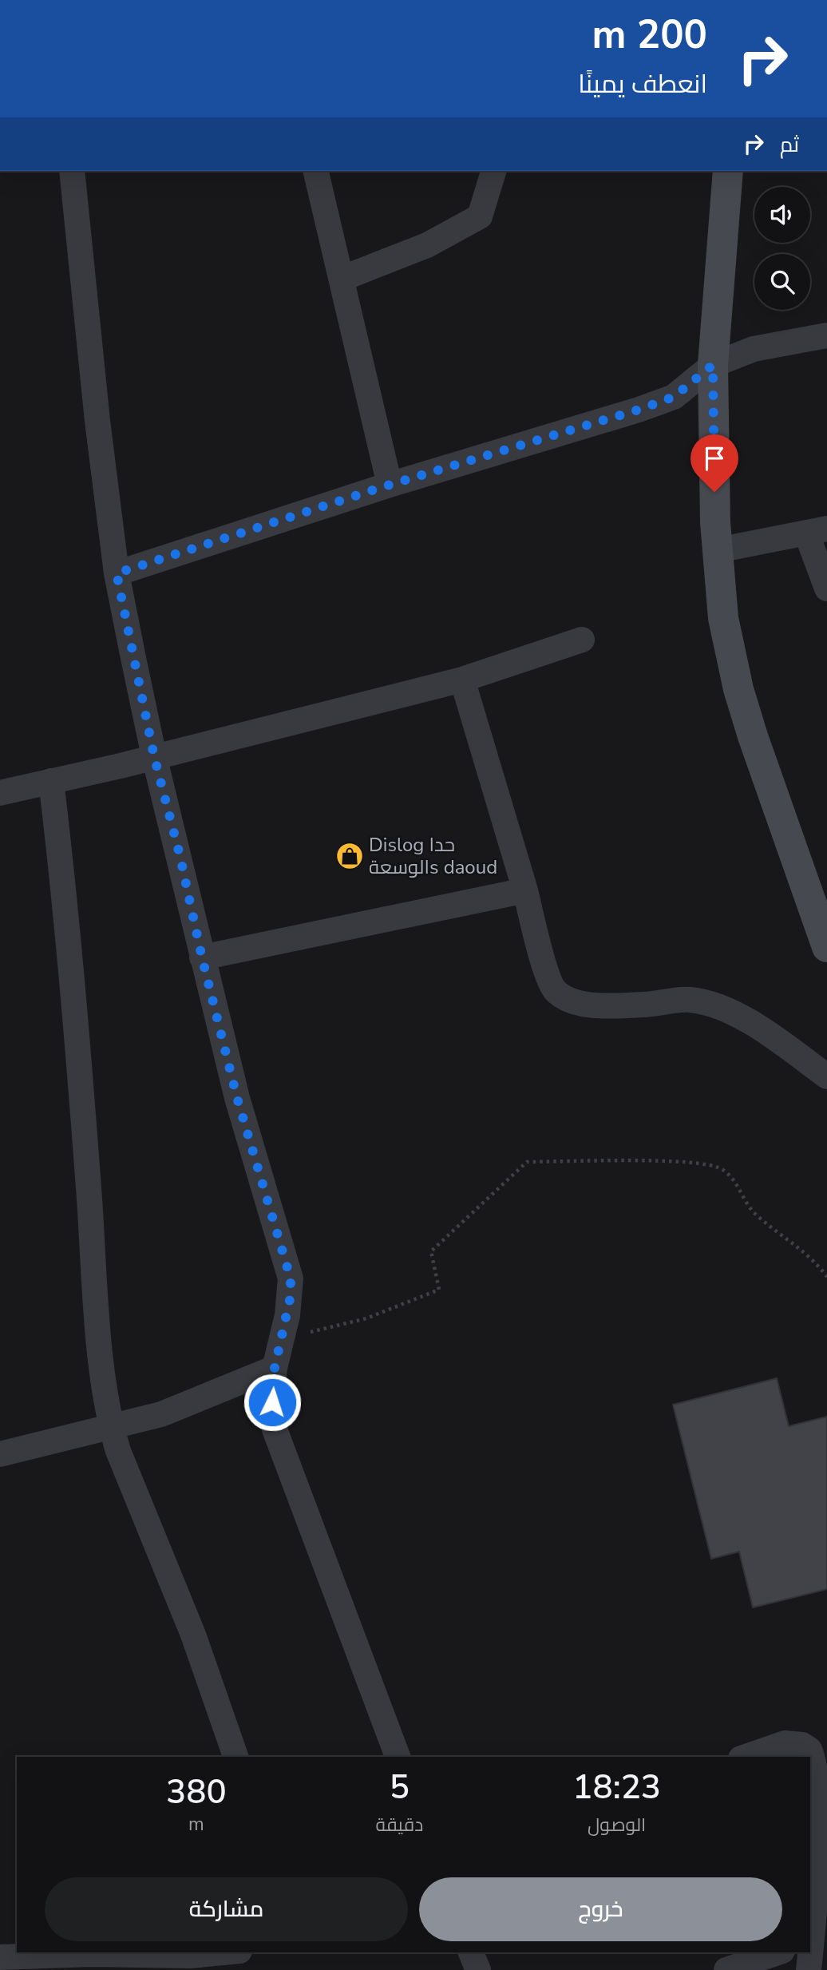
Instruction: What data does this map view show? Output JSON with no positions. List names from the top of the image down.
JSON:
{
  "places": {
    "shop": ["Dislog حدا الوسعةs daoud"]
  },
  "page": {
    "turn": ["200 m", "انعطف يمينًا"],
    "then": "ثم",
    "eta": [
      "18:23",
      "الوصول",
      "5",
      "دقيقة",
      "380",
      "m"
    ],
    "buttons": ["خروج", "مشاركة"]
  }
}
